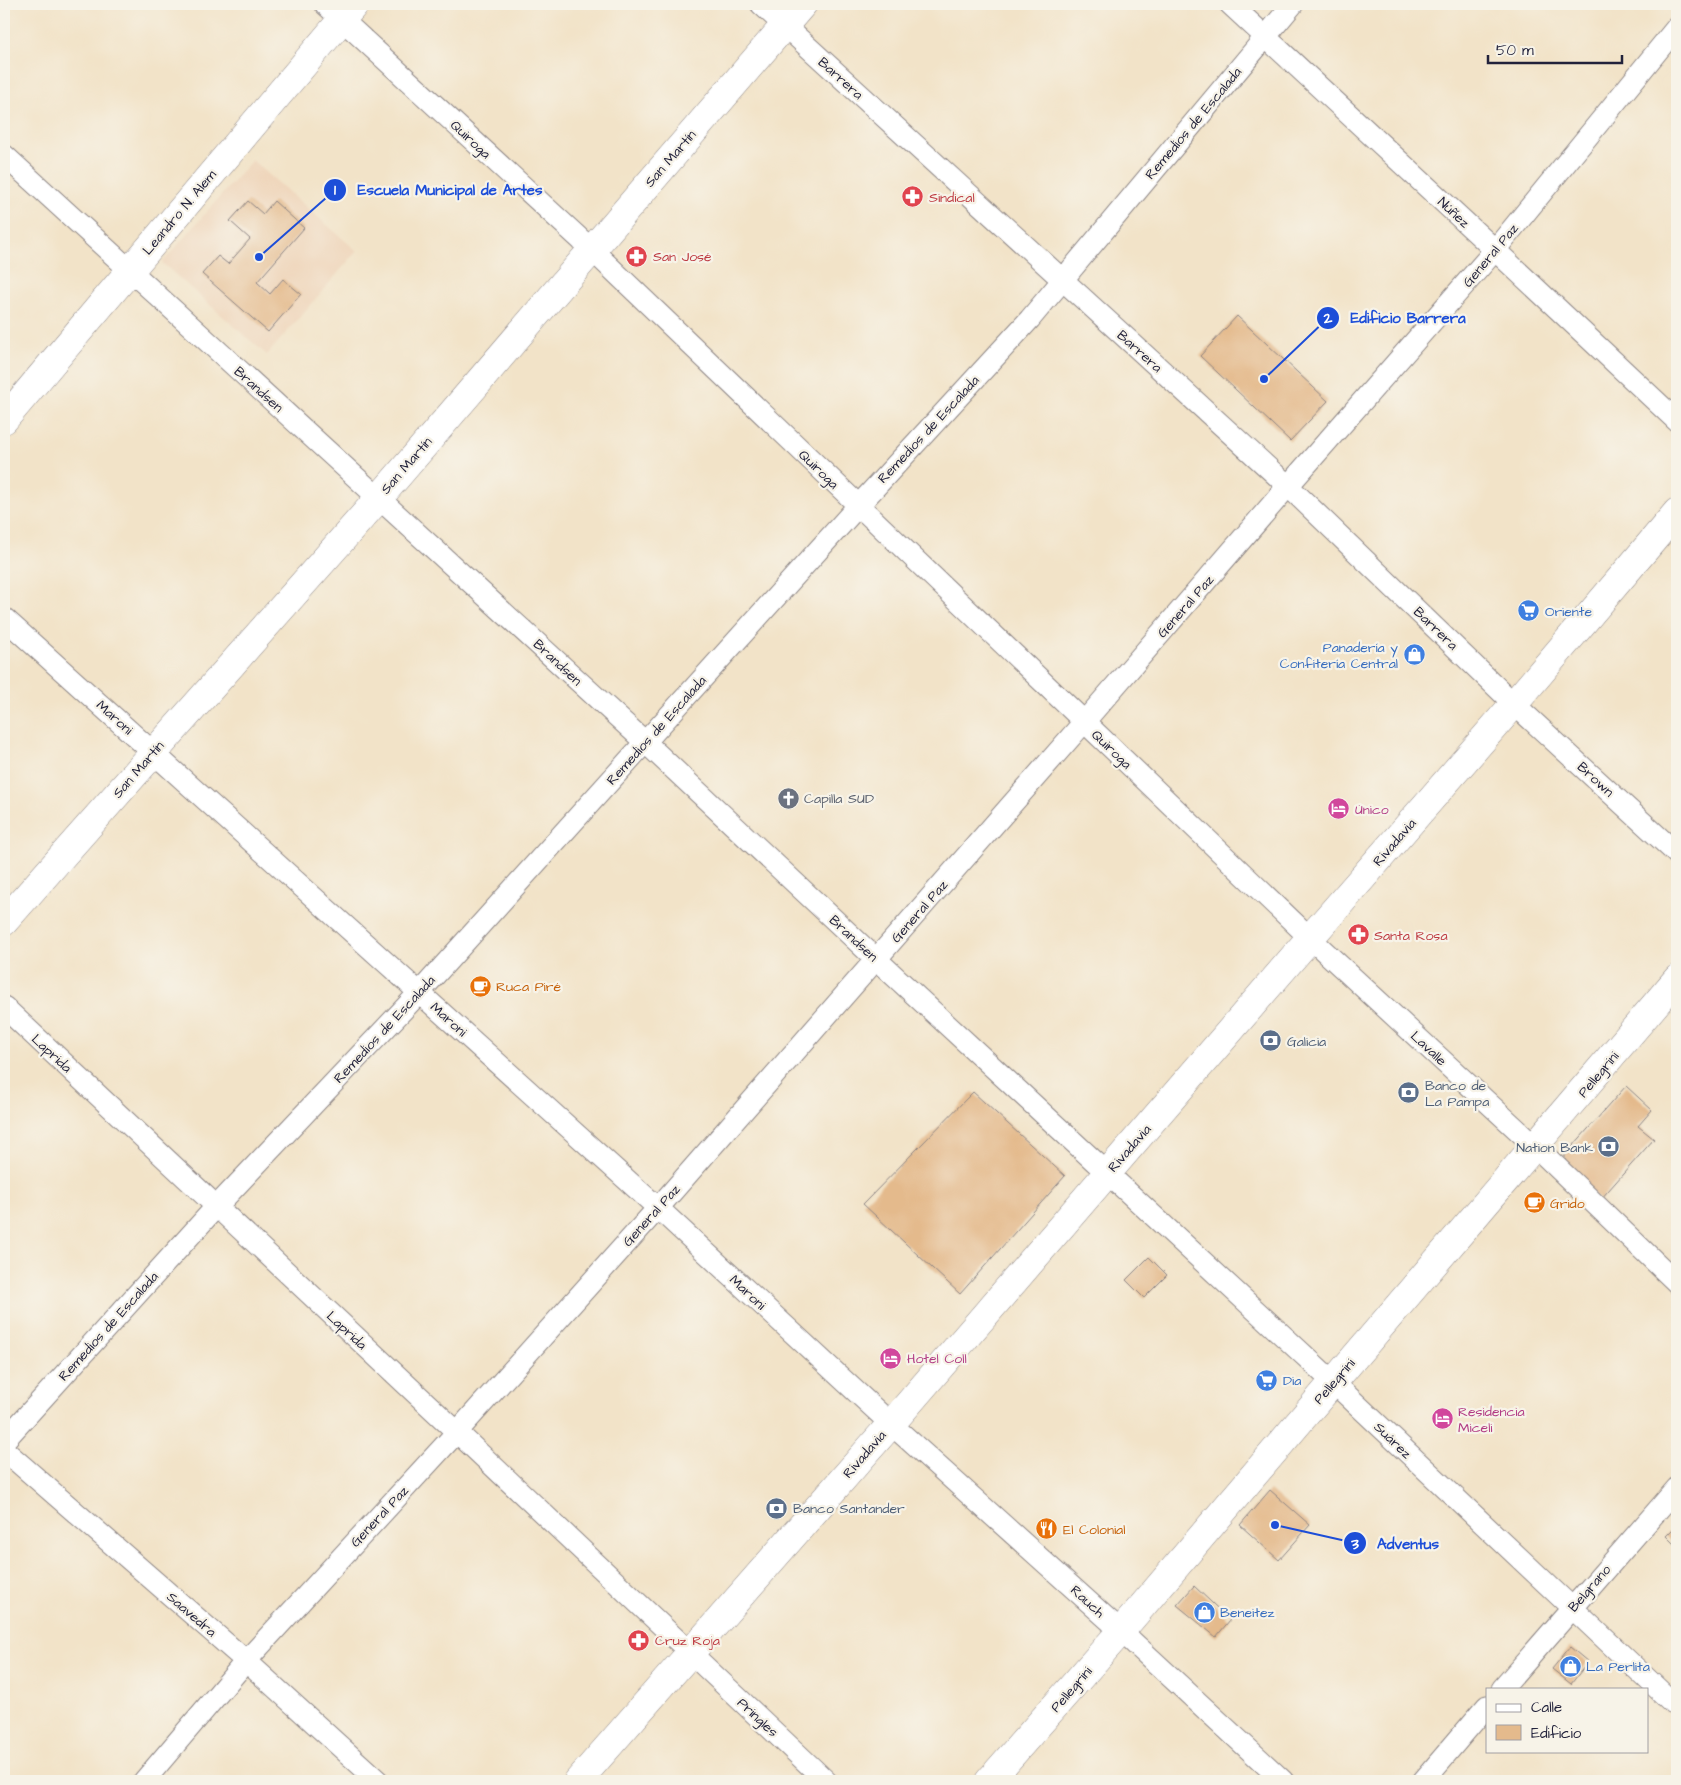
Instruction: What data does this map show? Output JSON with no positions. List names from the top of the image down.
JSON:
{
  "streets": {
    "main road": [
      "San Martín",
      "Leandro N. Alem",
      "Rivadavia",
      "Pellegrini"
    ],
    "street": [
      "Barrera",
      "Remedios de Escalada",
      "Quiroga",
      "Núñez",
      "General Paz",
      "Brandsen",
      "Maroni",
      "Brown",
      "Lavalle",
      "Laprida",
      "Suárez",
      "Belgrano",
      "Rauch",
      "Saavedra",
      "Pringles"
    ]
  },
  "crossings": [
    ["Barrera", "Remedios de Escalada"],
    ["Barrera", "San Martín"],
    ["Barrera", "General Paz"],
    ["Barrera", "Brown"],
    ["Barrera", "Rivadavia"],
    ["Remedios de Escalada", "Quiroga"],
    ["Remedios de Escalada", "Núñez"],
    ["Remedios de Escalada", "Brandsen"],
    ["Remedios de Escalada", "Maroni"],
    ["Remedios de Escalada", "Laprida"],
    ["Quiroga", "San Martín"],
    ["Quiroga", "Leandro N. Alem"],
    ["Quiroga", "General Paz"],
    ["Quiroga", "Rivadavia"],
    ["Quiroga", "Lavalle"],
    ["San Martín", "Brandsen"],
    ["San Martín", "Maroni"],
    ["Leandro N. Alem", "Brandsen"],
    ["Núñez", "General Paz"],
    ["General Paz", "Brandsen"],
    ["General Paz", "Maroni"],
    ["General Paz", "Laprida"],
    ["General Paz", "Saavedra"],
    ["Brandsen", "Rivadavia"],
    ["Brandsen", "Suárez"],
    ["Maroni", "Rivadavia"],
    ["Maroni", "Rauch"],
    ["Brown", "Rivadavia"],
    ["Rivadavia", "Lavalle"],
    ["Rivadavia", "Laprida"],
    ["Rivadavia", "Suárez"],
    ["Rivadavia", "Rauch"],
    ["Rivadavia", "Pringles"],
    ["Lavalle", "Pellegrini"],
    ["Laprida", "Pringles"],
    ["Pellegrini", "Suárez"],
    ["Pellegrini", "Rauch"],
    ["Suárez", "Belgrano"]
  ],
  "places": {
    "pharmacy": [
      "Sindical",
      "San José",
      "Santa Rosa",
      "Cruz Roja"
    ],
    "other": ["Escuela Municipal de Artes", "Edificio Barrera", "Adventus"],
    "supermarket": ["Oriente", "Dia"],
    "shop": ["Panadería y Confitería Central", "Beneitez", "La Perlita"],
    "church": ["Capilla SUD"],
    "hotel": ["Único", "Hotel Coll", "Residencia Miceli"],
    "cafe": ["Ruca Piré", "Grido"],
    "bank": [
      "Galicia",
      "Banco de La Pampa",
      "Nation Bank",
      "Banco Santander"
    ],
    "restaurant": ["El Colonial"]
  },
  "legend": ["Calle", "Edificio"],
  "scale_bar": "50 m"
}
